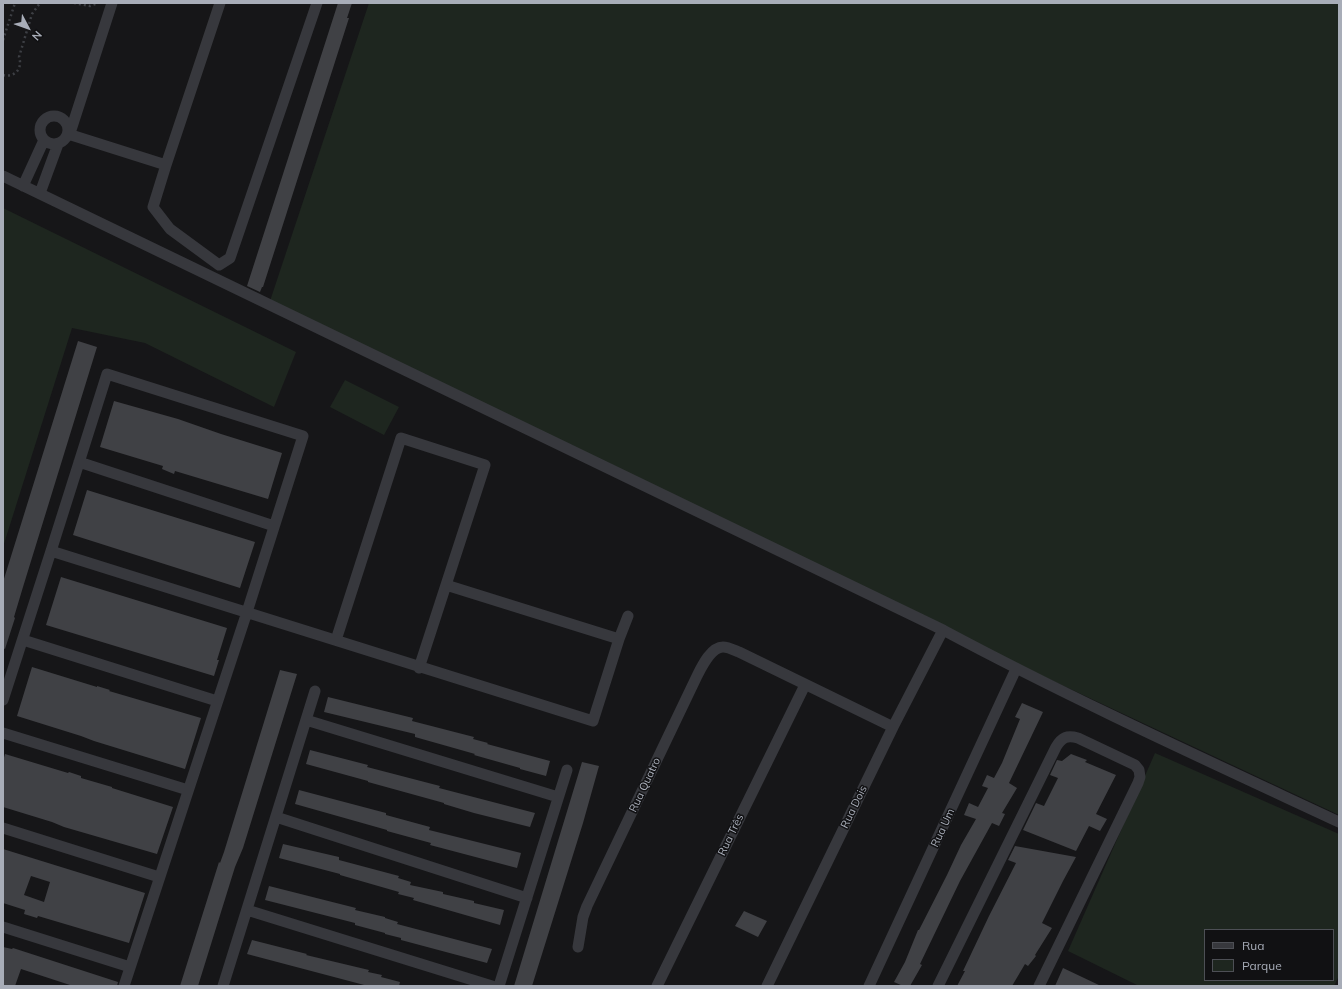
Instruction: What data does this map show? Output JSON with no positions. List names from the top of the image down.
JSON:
{
  "streets": {
    "street": [
      "Rua Quatro",
      "Rua Dois",
      "Rua Um",
      "Rua Três"
    ]
  },
  "crossings": [
    ["Rua Quatro", "Rua Dois"],
    ["Rua Quatro", "Rua Três"]
  ],
  "legend": ["Rua", "Parque"],
  "north": "bottom right"
}
